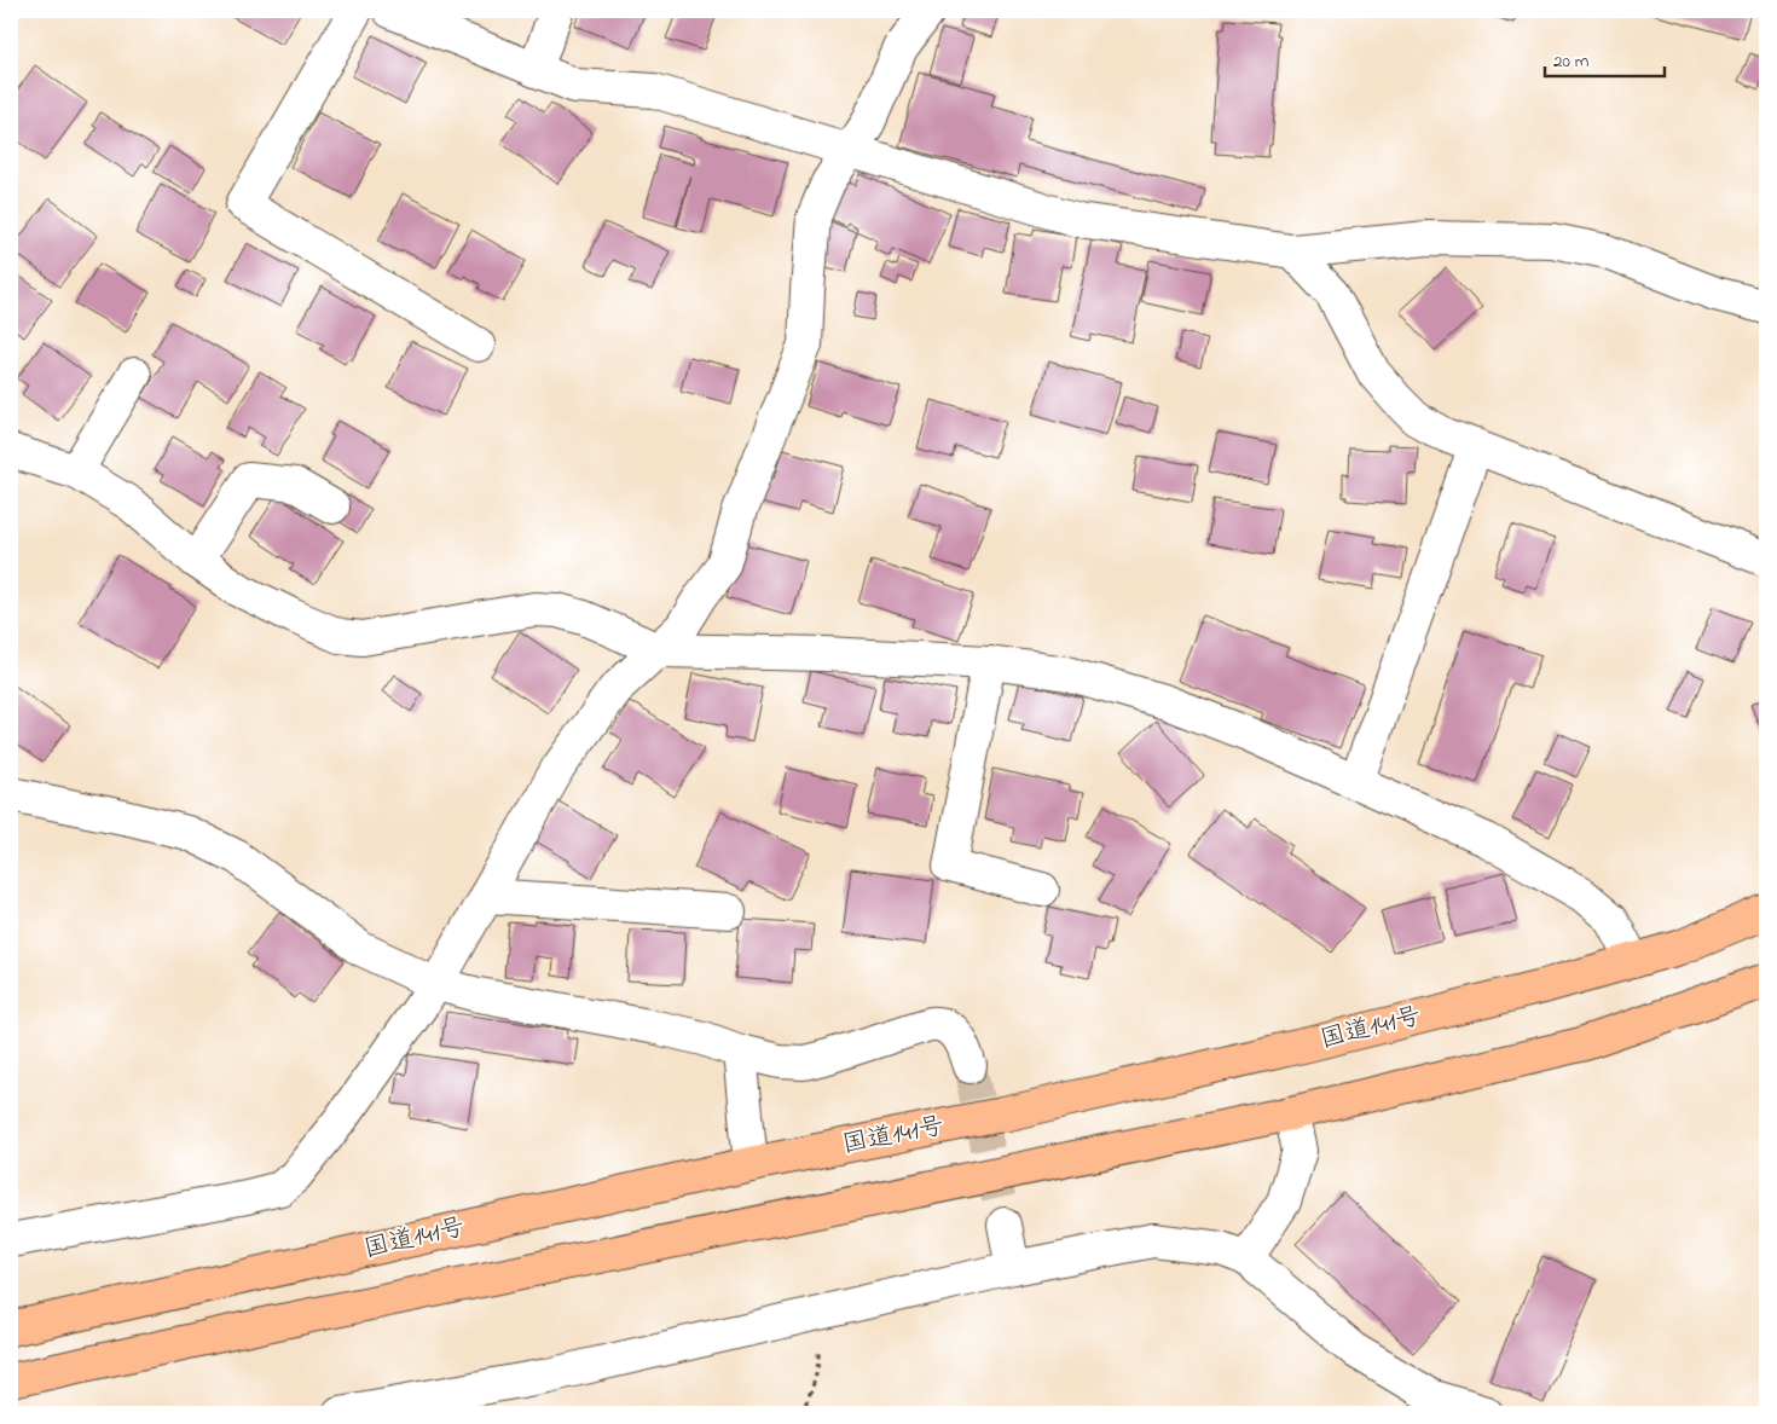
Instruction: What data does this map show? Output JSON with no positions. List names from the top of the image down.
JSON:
{
  "streets": {
    "highway": ["国道141号"]
  },
  "scale_bar": "20 m"
}
